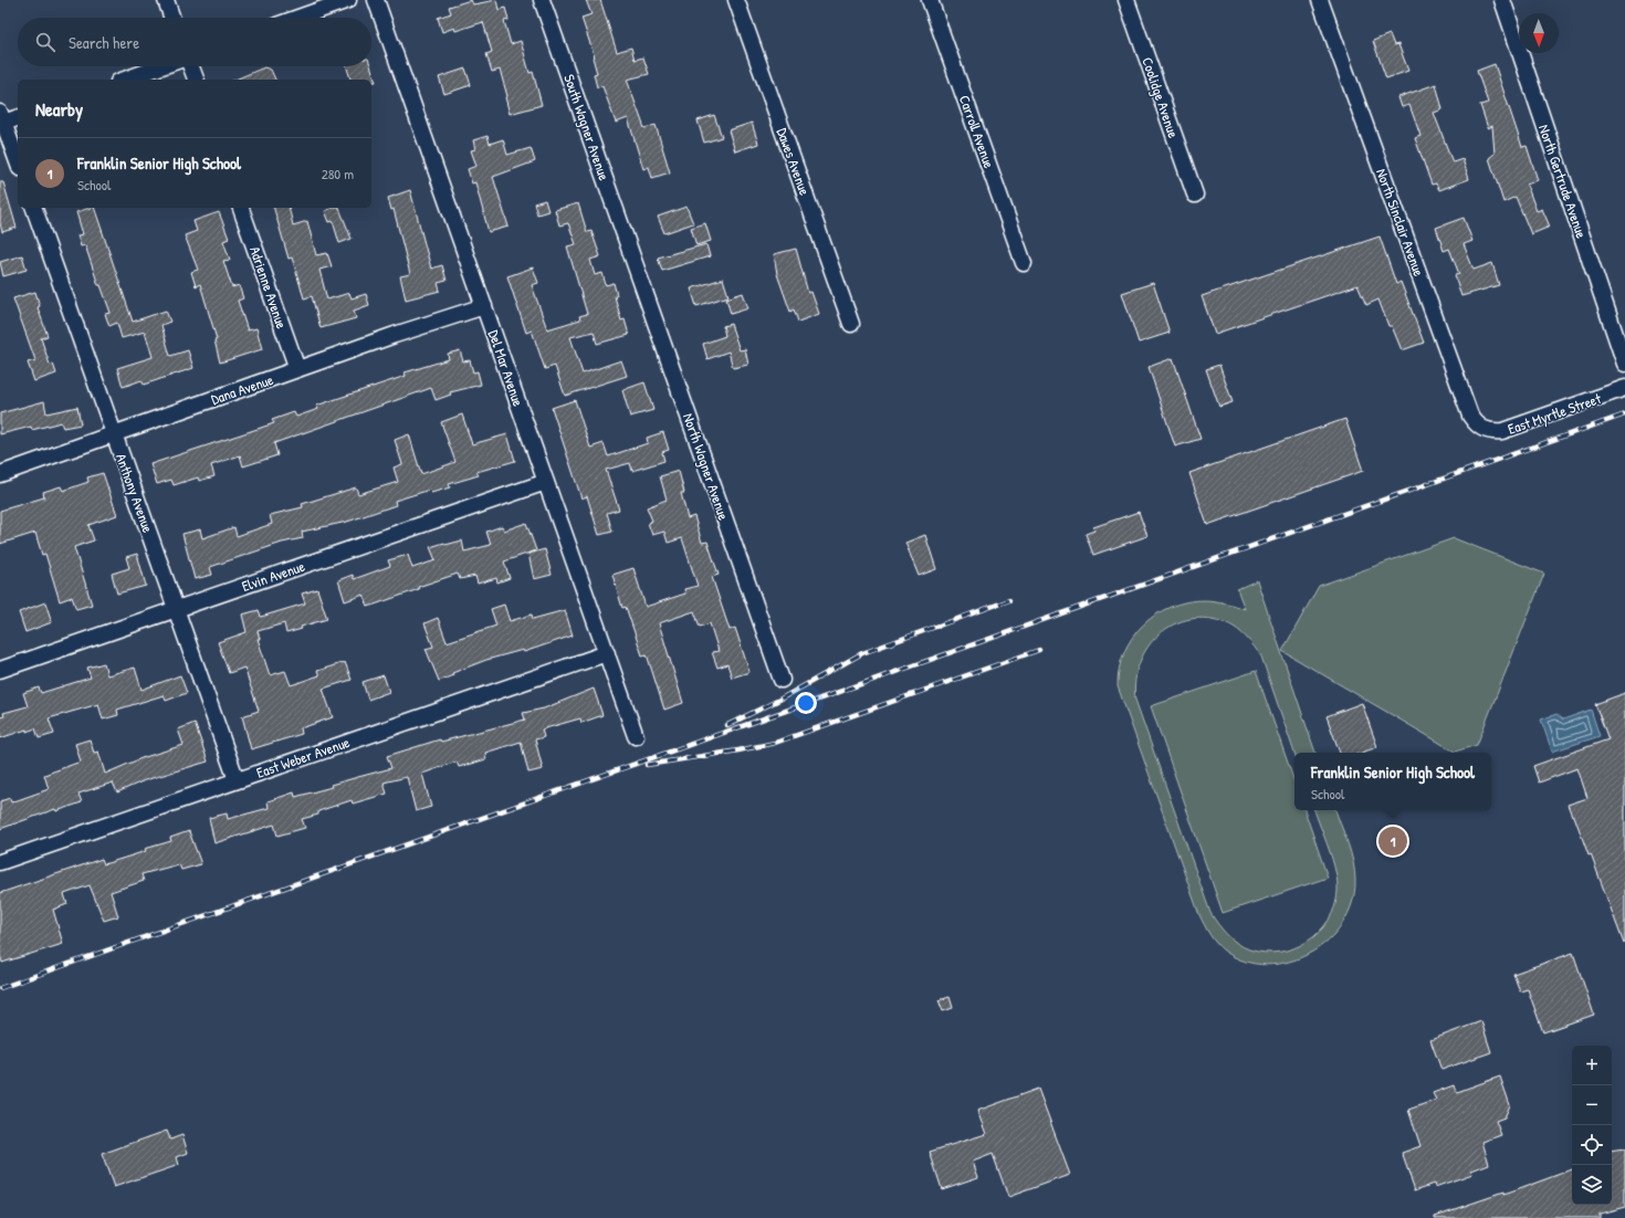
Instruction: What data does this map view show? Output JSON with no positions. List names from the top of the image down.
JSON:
{
  "streets": {
    "street": [
      "Coolidge Avenue",
      "South Wagner Avenue",
      "Carroll Avenue",
      "Dawes Avenue",
      "North Gertrude Avenue",
      "North Sinclair Avenue",
      "Adrienne Avenue",
      "Del Mar Avenue",
      "Dana Avenue",
      "East Myrtle Street",
      "North Wagner Avenue",
      "Anthony Avenue",
      "Elvin Avenue",
      "East Weber Avenue"
    ]
  },
  "crossings": [
    ["South Wagner Avenue", "North Wagner Avenue"],
    ["North Sinclair Avenue", "East Myrtle Street"],
    ["Adrienne Avenue", "Dana Avenue"],
    ["Del Mar Avenue", "Dana Avenue"],
    ["Del Mar Avenue", "Elvin Avenue"],
    ["Del Mar Avenue", "East Weber Avenue"],
    ["Dana Avenue", "Anthony Avenue"],
    ["Anthony Avenue", "Elvin Avenue"],
    ["Anthony Avenue", "East Weber Avenue"]
  ],
  "north": "bottom",
  "page": {
    "search": "Search here",
    "heading": "Nearby",
    "list": [
      {
        "mark": "1",
        "name": "Franklin Senior High School",
        "note": "School",
        "value": "280 m"
      }
    ],
    "popup": ["Franklin Senior High School", "School"],
    "pins": "1",
    "map_buttons": ["+", "−"]
  }
}
